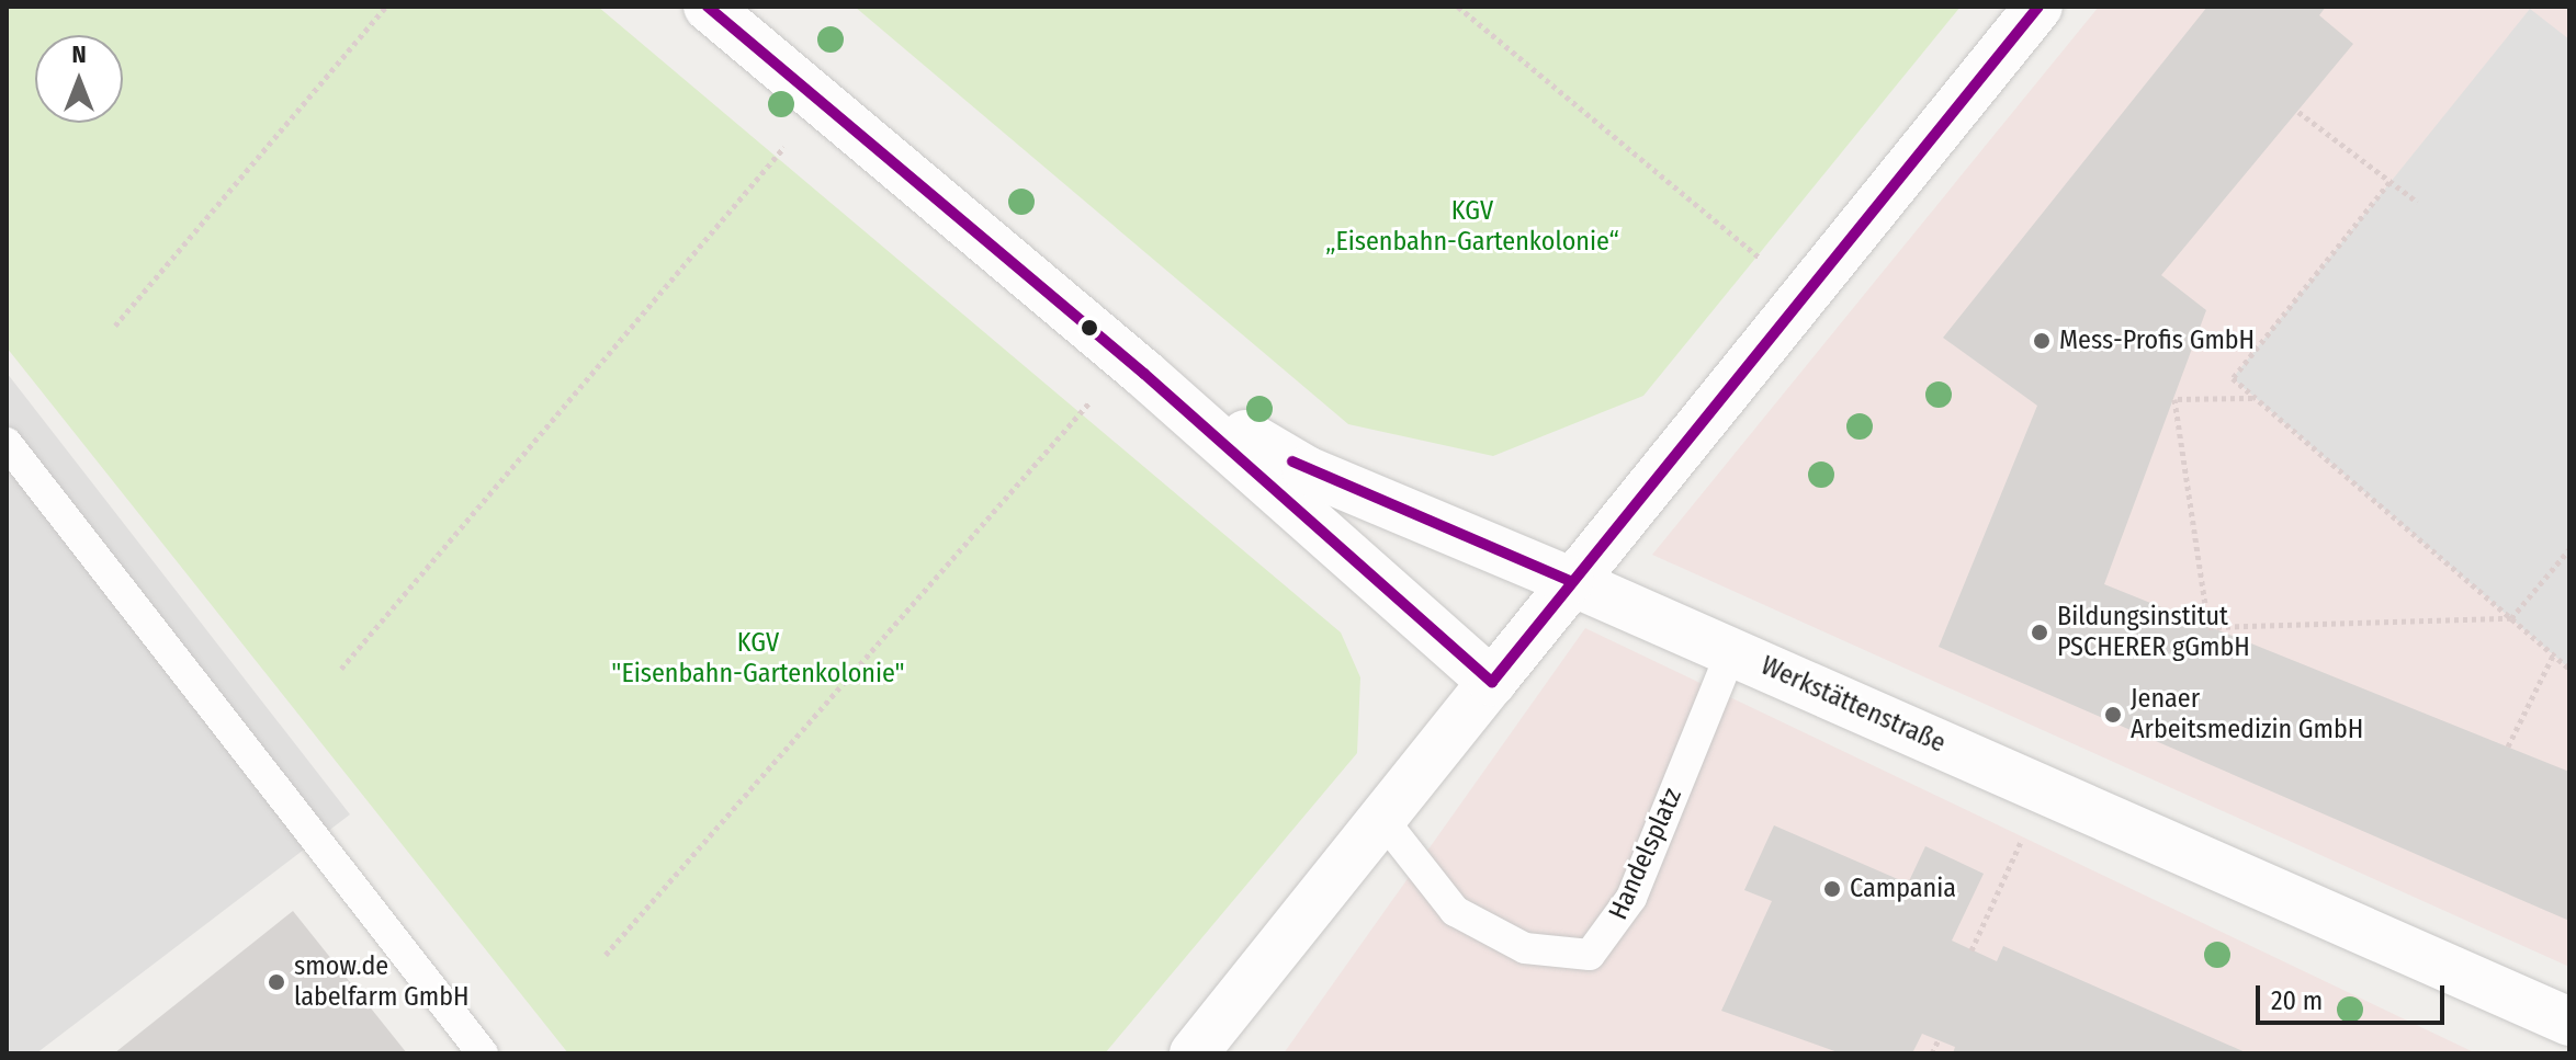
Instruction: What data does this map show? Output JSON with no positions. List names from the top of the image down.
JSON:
{
  "streets": {
    "street": ["Werkstättenstraße"],
    "lane": ["Handelsplatz"]
  },
  "crossings": [
    ["Werkstättenstraße", "Handelsplatz"]
  ],
  "parks": ["KGV „Eisenbahn-Gartenkolonie“", "KGV \"Eisenbahn-Gartenkolonie\""],
  "places": [
    "Mess-Profis GmbH",
    "Bildungsinstitut PSCHERER gGmbH",
    "Jenaer Arbeitsmedizin GmbH",
    "Campania",
    "smow.de labelfarm GmbH"
  ],
  "scale_bar": "20 m",
  "north": "top"
}
